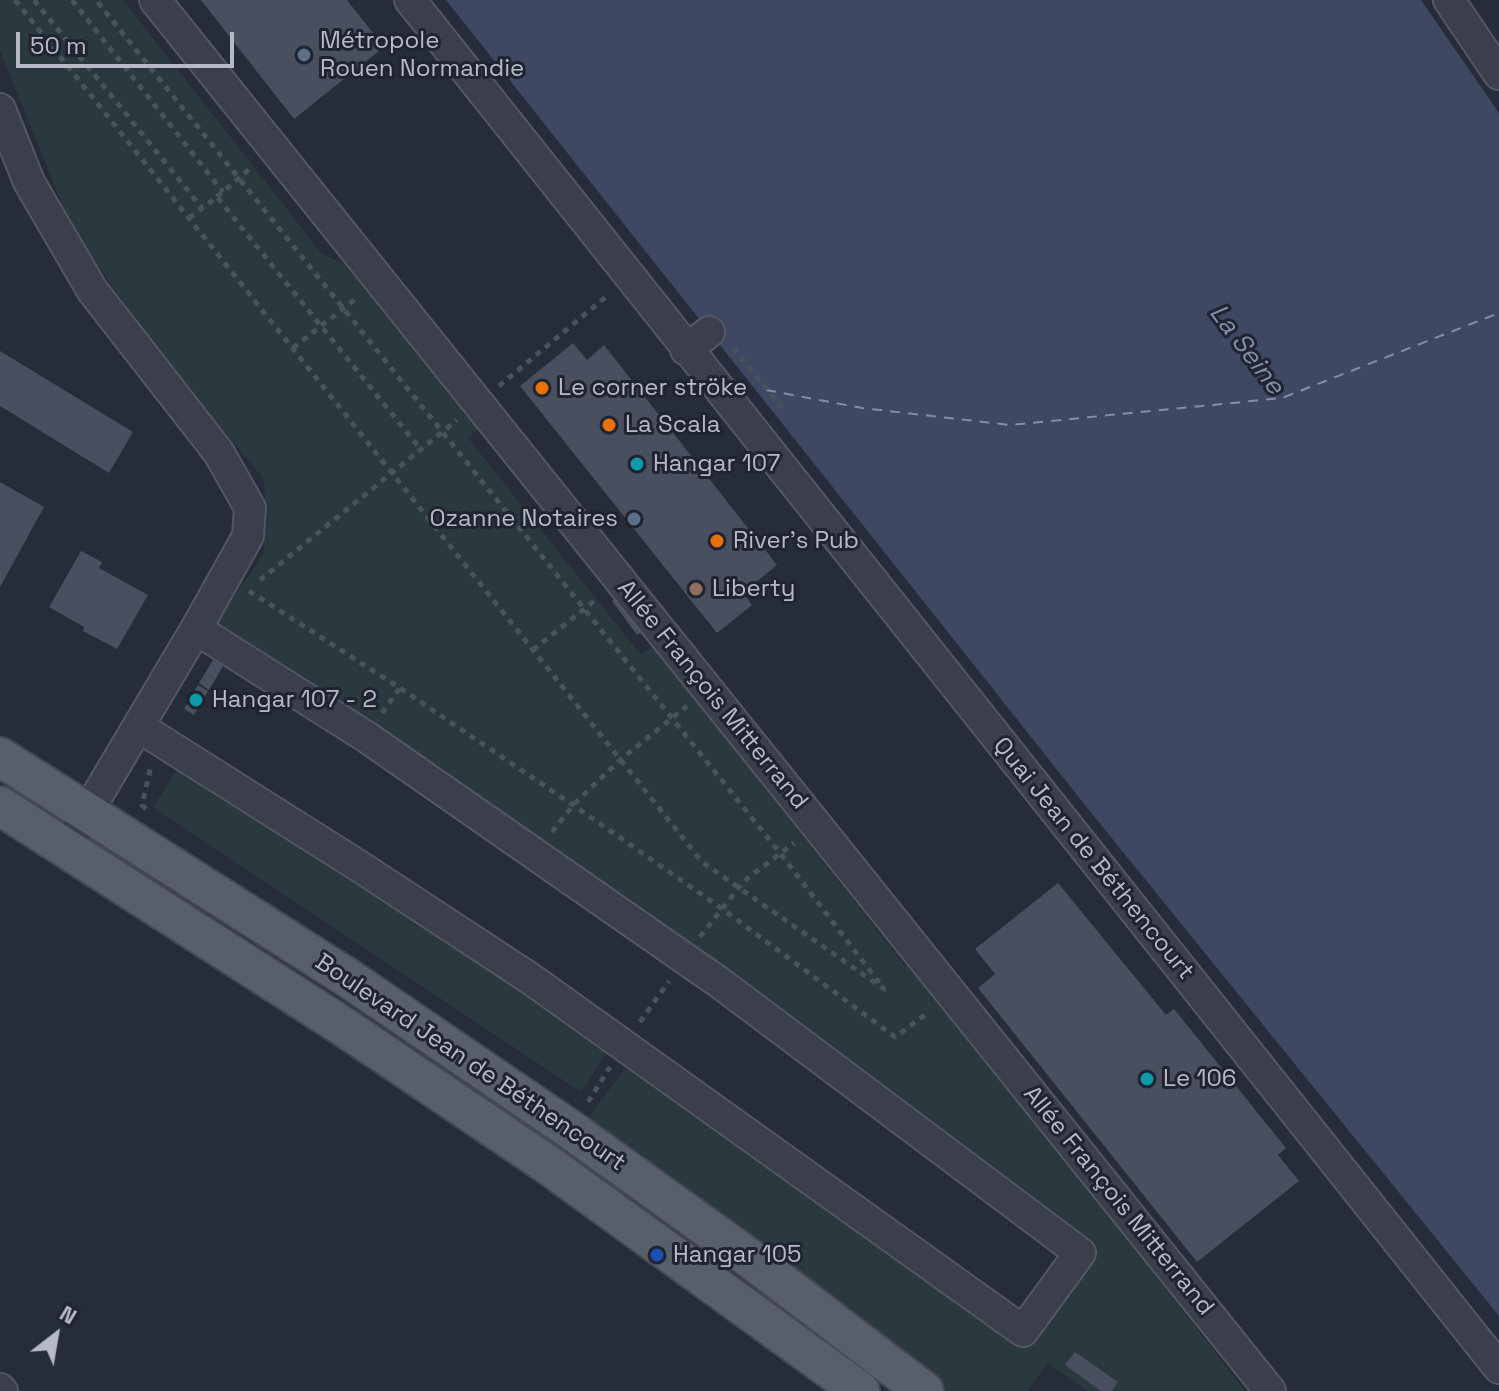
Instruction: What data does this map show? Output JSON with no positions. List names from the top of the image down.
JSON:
{
  "streets": {
    "main road": ["Boulevard Jean de Béthencourt"],
    "street": ["Allée François Mitterrand", "Quai Jean de Béthencourt"]
  },
  "water": ["La Seine"],
  "places": [
    "Métropole Rouen Normandie",
    "Le corner ströke",
    "La Scala",
    "Hangar 107",
    "Ozanne Notaires",
    "River's Pub",
    "Liberty",
    "Hangar 107 - 2",
    "Le 106",
    "Hangar 105"
  ],
  "scale_bar": "50 m",
  "north": "top right"
}
